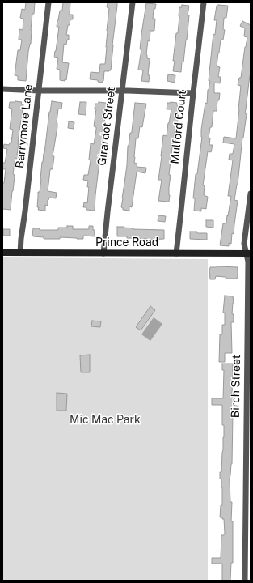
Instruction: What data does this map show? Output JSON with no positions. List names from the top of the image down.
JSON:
{
  "streets": {
    "street": [
      "Barrymore Lane",
      "Girardot Street",
      "Mulford Court",
      "Prince Road",
      "Birch Street"
    ]
  },
  "crossings": [
    ["Barrymore Lane", "Prince Road"],
    ["Girardot Street", "Prince Road"],
    ["Mulford Court", "Prince Road"],
    ["Prince Road", "Birch Street"]
  ],
  "parks": ["Mic Mac Park"]
}
